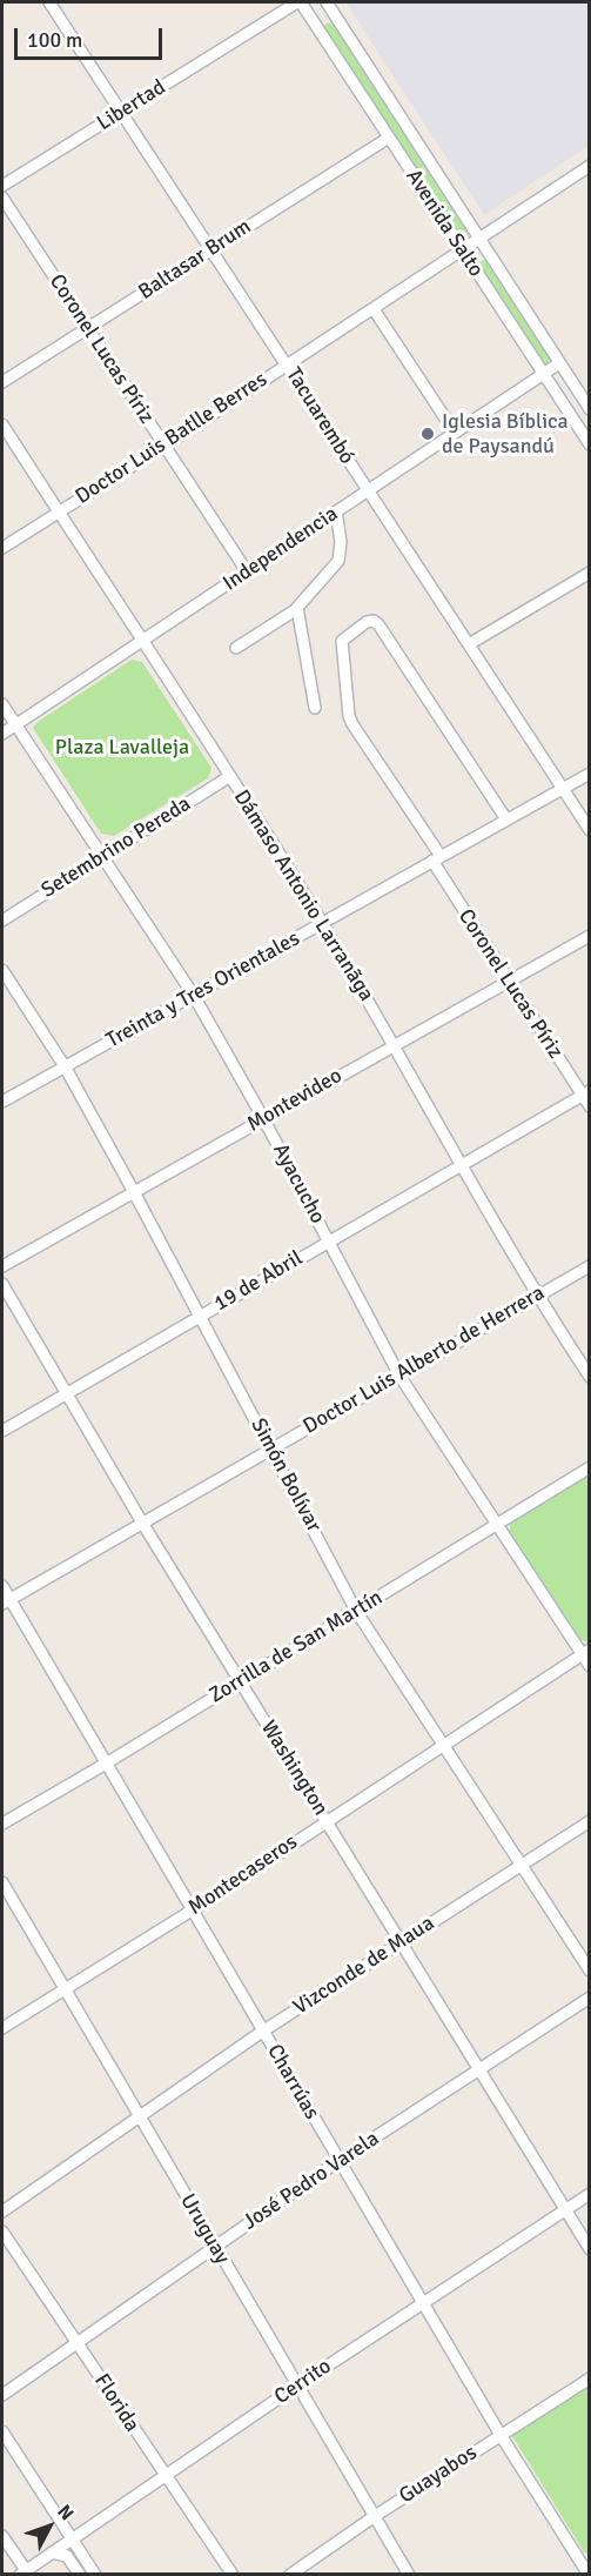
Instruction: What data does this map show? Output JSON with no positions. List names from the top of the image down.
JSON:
{
  "streets": {
    "street": [
      "Libertad",
      "Avenida Salto",
      "Baltasar Brum",
      "Coronel Lucas Píriz",
      "Tacuarembó",
      "Doctor Luis Batlle Berres",
      "Independencia",
      "Setembrino Pereda",
      "Dámaso Antonio Larranãga",
      "Treinta y Tres Orientales",
      "Montevideo",
      "Ayacucho",
      "19 de Abril",
      "Doctor Luis Alberto de Herrera",
      "Simón Bolívar",
      "Zorrilla de San Martín",
      "Washington",
      "Montecaseros",
      "Vizconde de Maua",
      "Charrúas",
      "José Pedro Varela",
      "Uruguay",
      "Cerrito",
      "Florida",
      "Guayabos"
    ]
  },
  "crossings": [
    ["Libertad", "Avenida Salto"],
    ["Libertad", "Tacuarembó"],
    ["Avenida Salto", "Baltasar Brum"],
    ["Avenida Salto", "Doctor Luis Batlle Berres"],
    ["Avenida Salto", "Independencia"],
    ["Baltasar Brum", "Coronel Lucas Píriz"],
    ["Baltasar Brum", "Tacuarembó"],
    ["Coronel Lucas Píriz", "Doctor Luis Batlle Berres"],
    ["Coronel Lucas Píriz", "Independencia"],
    ["Coronel Lucas Píriz", "Treinta y Tres Orientales"],
    ["Coronel Lucas Píriz", "Montevideo"],
    ["Coronel Lucas Píriz", "19 de Abril"],
    ["Tacuarembó", "Doctor Luis Batlle Berres"],
    ["Tacuarembó", "Independencia"],
    ["Tacuarembó", "Treinta y Tres Orientales"],
    ["Doctor Luis Batlle Berres", "Dámaso Antonio Larranãga"],
    ["Independencia", "Dámaso Antonio Larranãga"],
    ["Independencia", "Ayacucho"],
    ["Setembrino Pereda", "Dámaso Antonio Larranãga"],
    ["Setembrino Pereda", "Ayacucho"],
    ["Dámaso Antonio Larranãga", "Treinta y Tres Orientales"],
    ["Dámaso Antonio Larranãga", "Montevideo"],
    ["Dámaso Antonio Larranãga", "19 de Abril"],
    ["Dámaso Antonio Larranãga", "Doctor Luis Alberto de Herrera"],
    ["Treinta y Tres Orientales", "Ayacucho"],
    ["Treinta y Tres Orientales", "Simón Bolívar"],
    ["Montevideo", "Ayacucho"],
    ["Montevideo", "Simón Bolívar"],
    ["Ayacucho", "19 de Abril"],
    ["Ayacucho", "Doctor Luis Alberto de Herrera"],
    ["Ayacucho", "Zorrilla de San Martín"],
    ["Ayacucho", "Montecaseros"],
    ["19 de Abril", "Simón Bolívar"],
    ["19 de Abril", "Washington"],
    ["Doctor Luis Alberto de Herrera", "Simón Bolívar"],
    ["Doctor Luis Alberto de Herrera", "Washington"],
    ["Doctor Luis Alberto de Herrera", "Charrúas"],
    ["Simón Bolívar", "Zorrilla de San Martín"],
    ["Simón Bolívar", "Montecaseros"],
    ["Simón Bolívar", "Vizconde de Maua"],
    ["Zorrilla de San Martín", "Washington"],
    ["Zorrilla de San Martín", "Charrúas"],
    ["Washington", "Montecaseros"],
    ["Washington", "Vizconde de Maua"],
    ["Washington", "José Pedro Varela"],
    ["Washington", "Cerrito"],
    ["Montecaseros", "Charrúas"],
    ["Montecaseros", "Uruguay"],
    ["Vizconde de Maua", "Charrúas"],
    ["Vizconde de Maua", "Uruguay"],
    ["Charrúas", "José Pedro Varela"],
    ["Charrúas", "Cerrito"],
    ["Charrúas", "Guayabos"],
    ["José Pedro Varela", "Uruguay"],
    ["José Pedro Varela", "Florida"],
    ["Uruguay", "Cerrito"],
    ["Uruguay", "Guayabos"],
    ["Cerrito", "Florida"]
  ],
  "parks": ["Plaza Lavalleja"],
  "places": ["Iglesia Bíblica de Paysandú"],
  "scale_bar": "100 m",
  "north": "top right"
}
